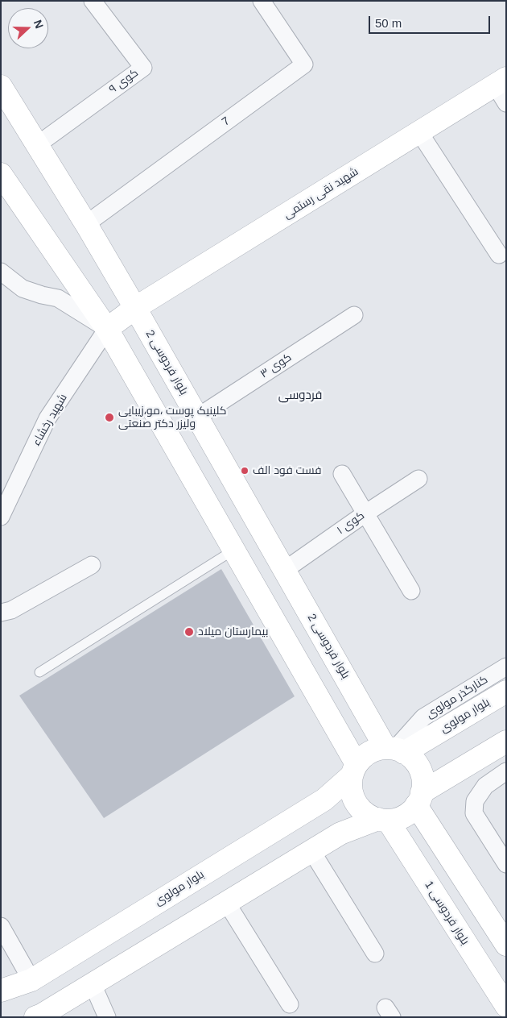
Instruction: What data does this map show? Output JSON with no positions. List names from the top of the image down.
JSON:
{
  "streets": {
    "main road": [
      "شهید نقی رستمی",
      "بلوار فردوسی 2",
      "بلوار مولوی",
      "بلوار فردوسی 1"
    ],
    "street": [
      "کوی ۹",
      "7",
      "کوی ۳",
      "شهید رخشاء",
      "کوی ۱",
      "کنارگذر مولوی"
    ]
  },
  "crossings": [
    ["کوی ۹", "بلوار فردوسی 2"],
    ["7", "بلوار فردوسی 2"],
    ["شهید نقی رستمی", "بلوار فردوسی 2"],
    ["شهید نقی رستمی", "شهید رخشاء"],
    ["بلوار فردوسی 2", "کوی ۳"],
    ["بلوار فردوسی 2", "کوی ۱"],
    ["بلوار فردوسی 2", "کنارگذر مولوی"],
    ["بلوار فردوسی 2", "بلوار مولوی"],
    ["بلوار فردوسی 2", "بلوار فردوسی 1"],
    ["کنارگذر مولوی", "بلوار مولوی"],
    ["کنارگذر مولوی", "بلوار فردوسی 1"],
    ["بلوار مولوی", "بلوار فردوسی 1"]
  ],
  "districts": ["فردوسی"],
  "places": ["کلینیک پوست ،مو،زیبایی ولیزر دکتر صنعتی", "فست فود الف", "بیمارستان میلاد"],
  "scale_bar": "50 m",
  "north": "right"
}
